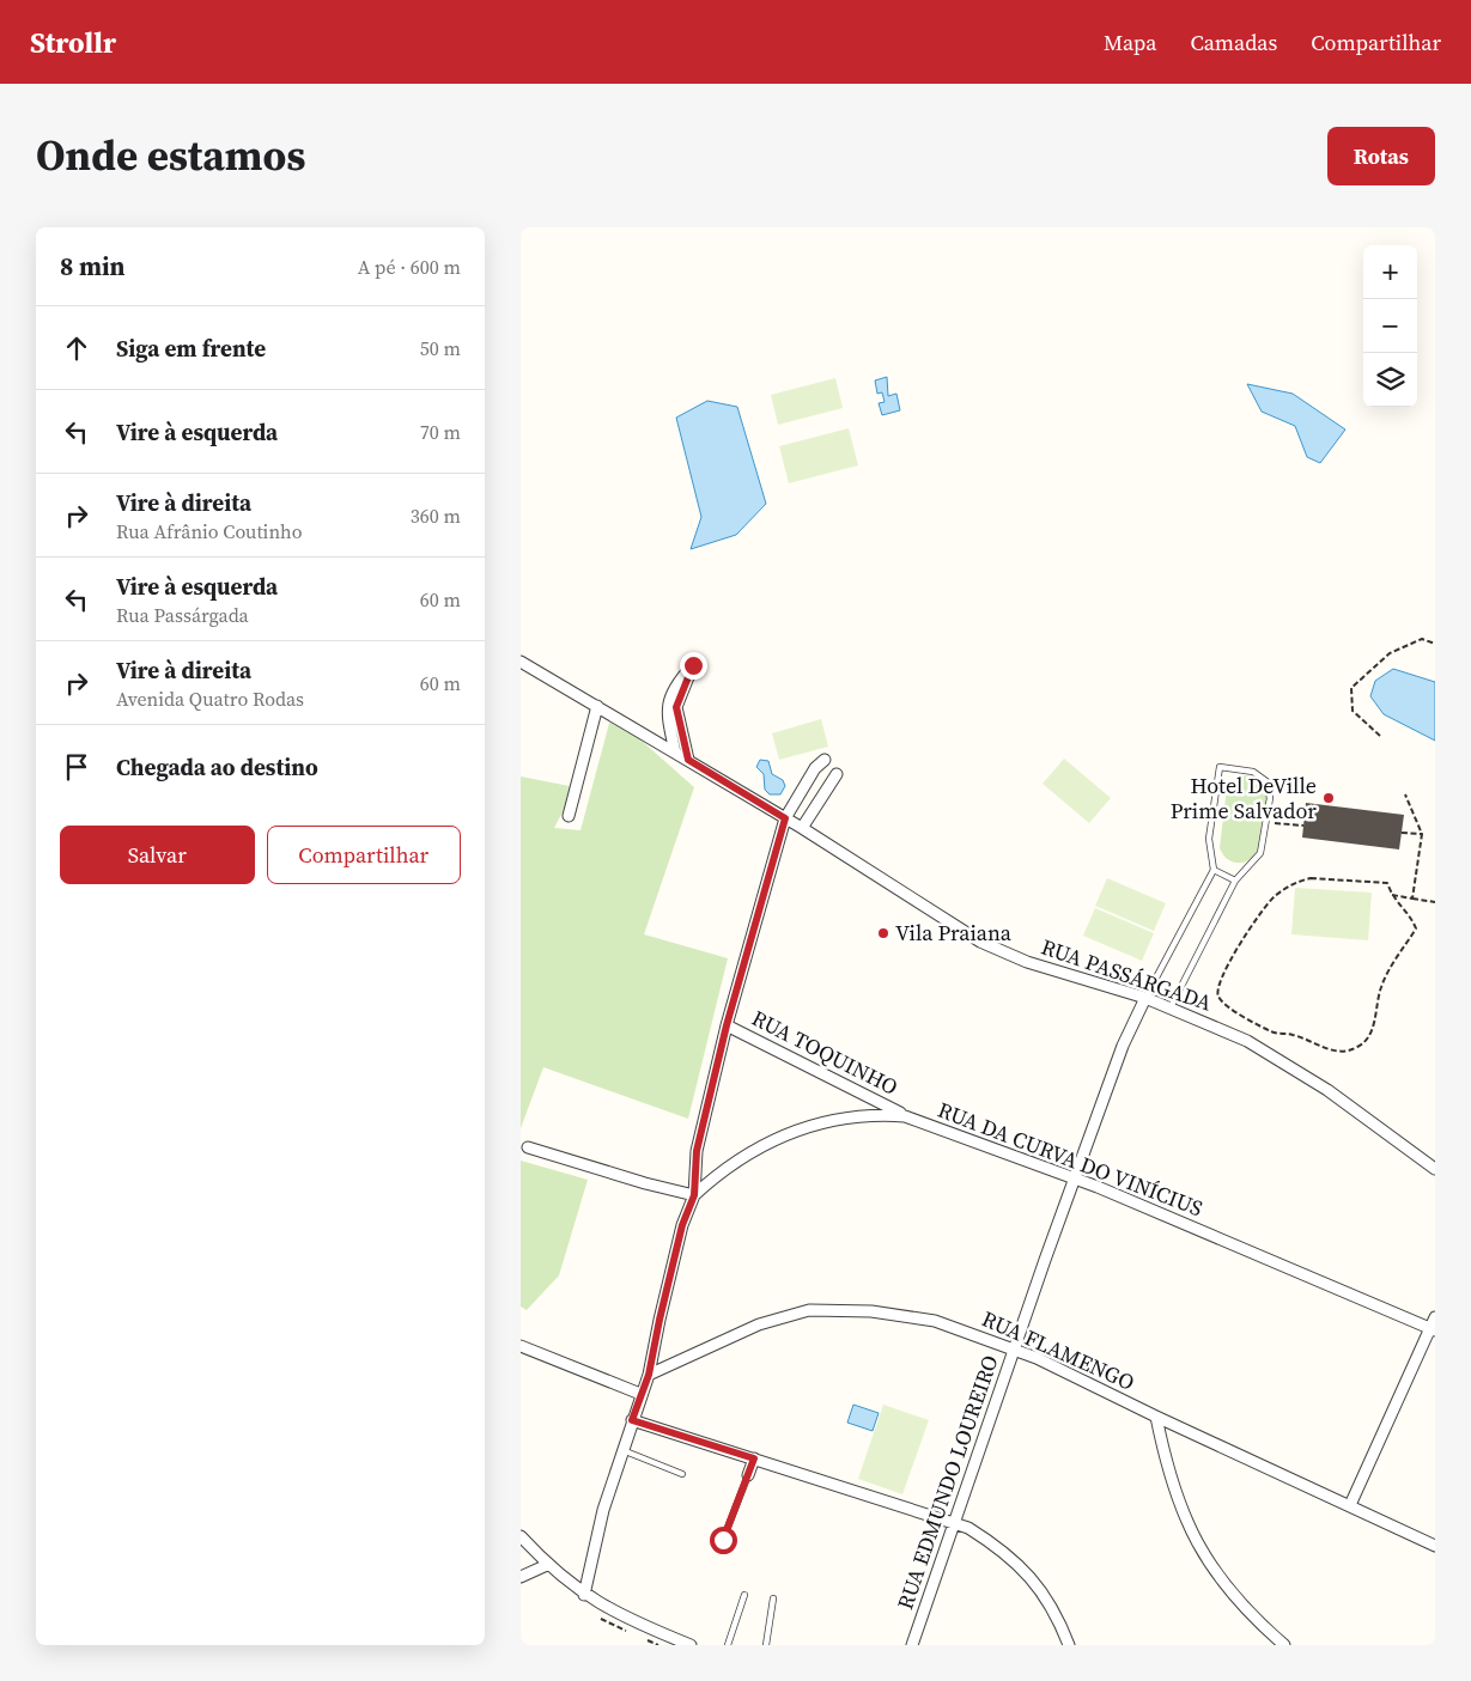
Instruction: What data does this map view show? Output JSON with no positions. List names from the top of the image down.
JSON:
{
  "streets": {
    "street": [
      "RUA PASSÁRGADA",
      "RUA TOQUINHO",
      "RUA DA CURVA DO VINÍCIUS",
      "RUA FLAMENGO",
      "RUA EDMUNDO LOUREIRO"
    ]
  },
  "crossings": [
    ["RUA PASSÁRGADA", "RUA EDMUNDO LOUREIRO"],
    ["RUA TOQUINHO", "RUA DA CURVA DO VINÍCIUS"],
    ["RUA DA CURVA DO VINÍCIUS", "RUA EDMUNDO LOUREIRO"],
    ["RUA FLAMENGO", "RUA EDMUNDO LOUREIRO"]
  ],
  "places": ["Hotel DeVille Prime Salvador", "Vila Praiana"],
  "page": {
    "header": "Strollr",
    "nav": ["Mapa", "Camadas", "Compartilhar"],
    "title": "Onde estamos",
    "buttons": [
      "Rotas",
      ["Salvar", "Compartilhar"]
    ],
    "heading": ["8 min", "A pé · 600 m"],
    "map_buttons": ["+", "−"],
    "list": [
      ["Siga em frente", "50 m"],
      ["Vire à esquerda", "70 m"],
      ["Vire à direita", "Rua Afrânio Coutinho", "360 m"],
      ["Vire à esquerda", "Rua Passárgada", "60 m"],
      ["Vire à direita", "Avenida Quatro Rodas", "60 m"],
      "Chegada ao destino"
    ]
  }
}
